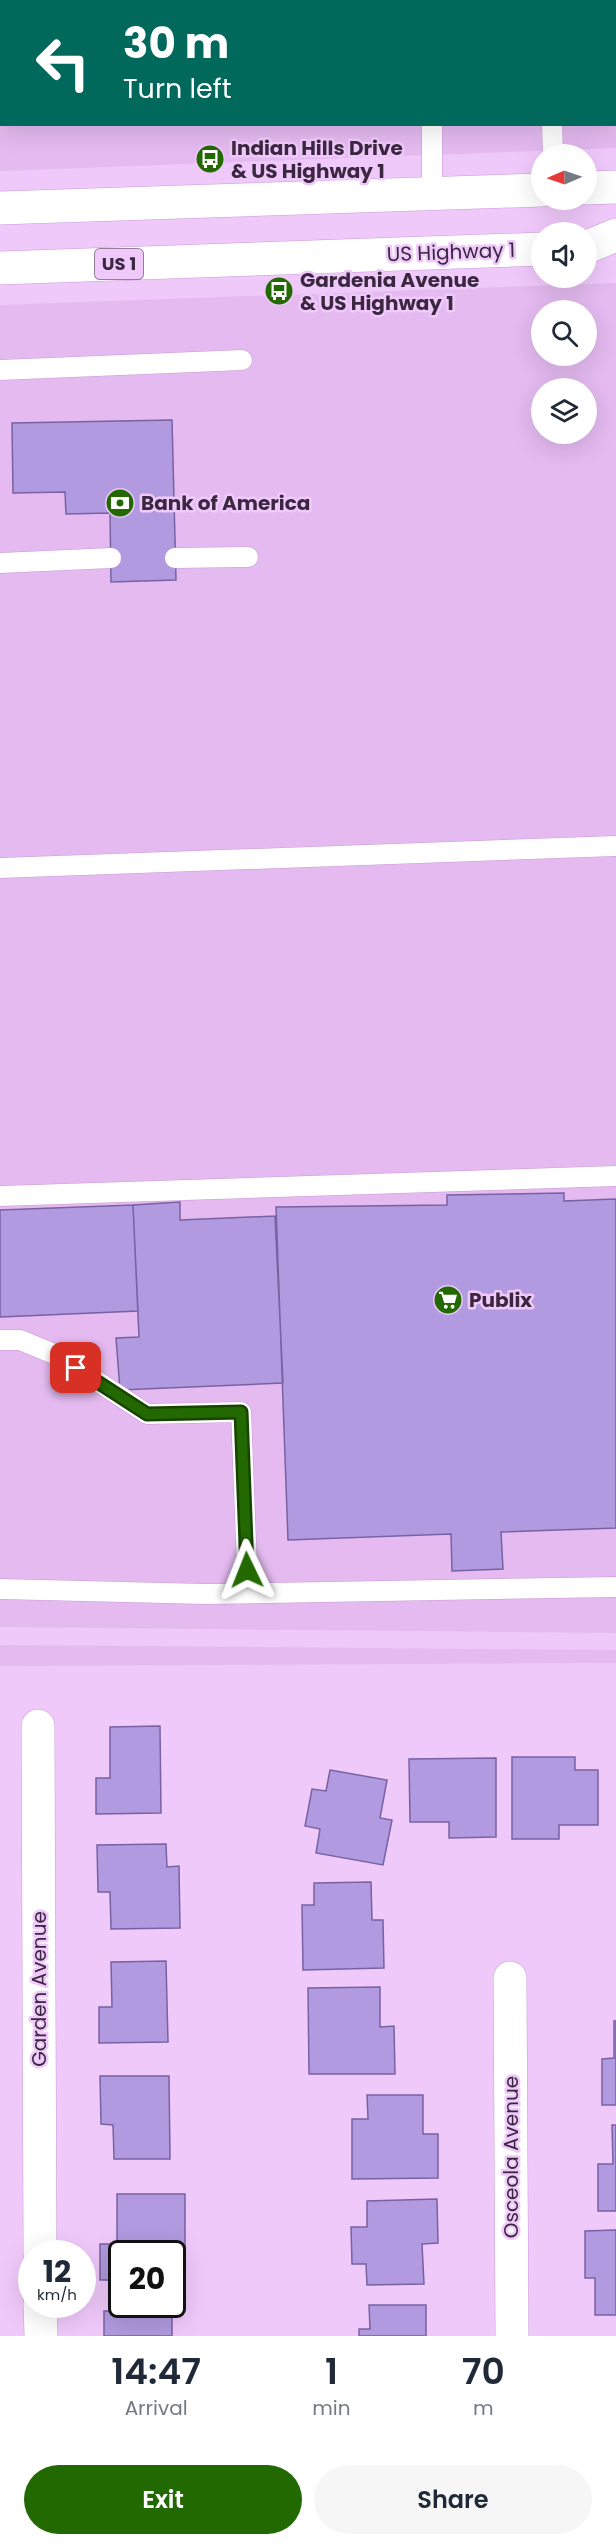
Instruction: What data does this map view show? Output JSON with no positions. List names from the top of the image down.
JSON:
{
  "streets": {
    "main road": [
      "US Highway 1",
      "US 1",
      "Garden Avenue",
      "Osceola Avenue"
    ]
  },
  "places": {
    "bus stop": ["Indian Hills Drive & US Highway 1", "Gardenia Avenue & US Highway 1"],
    "bank": ["Bank of America"],
    "supermarket": ["Publix"]
  },
  "north": "left",
  "page": {
    "turn": ["30 m", "Turn left"],
    "speed": "12 km/h",
    "limit": "20",
    "eta": [
      "14:47",
      "Arrival",
      "1",
      "min",
      "70",
      "m"
    ],
    "buttons": ["Exit", "Share"]
  }
}
